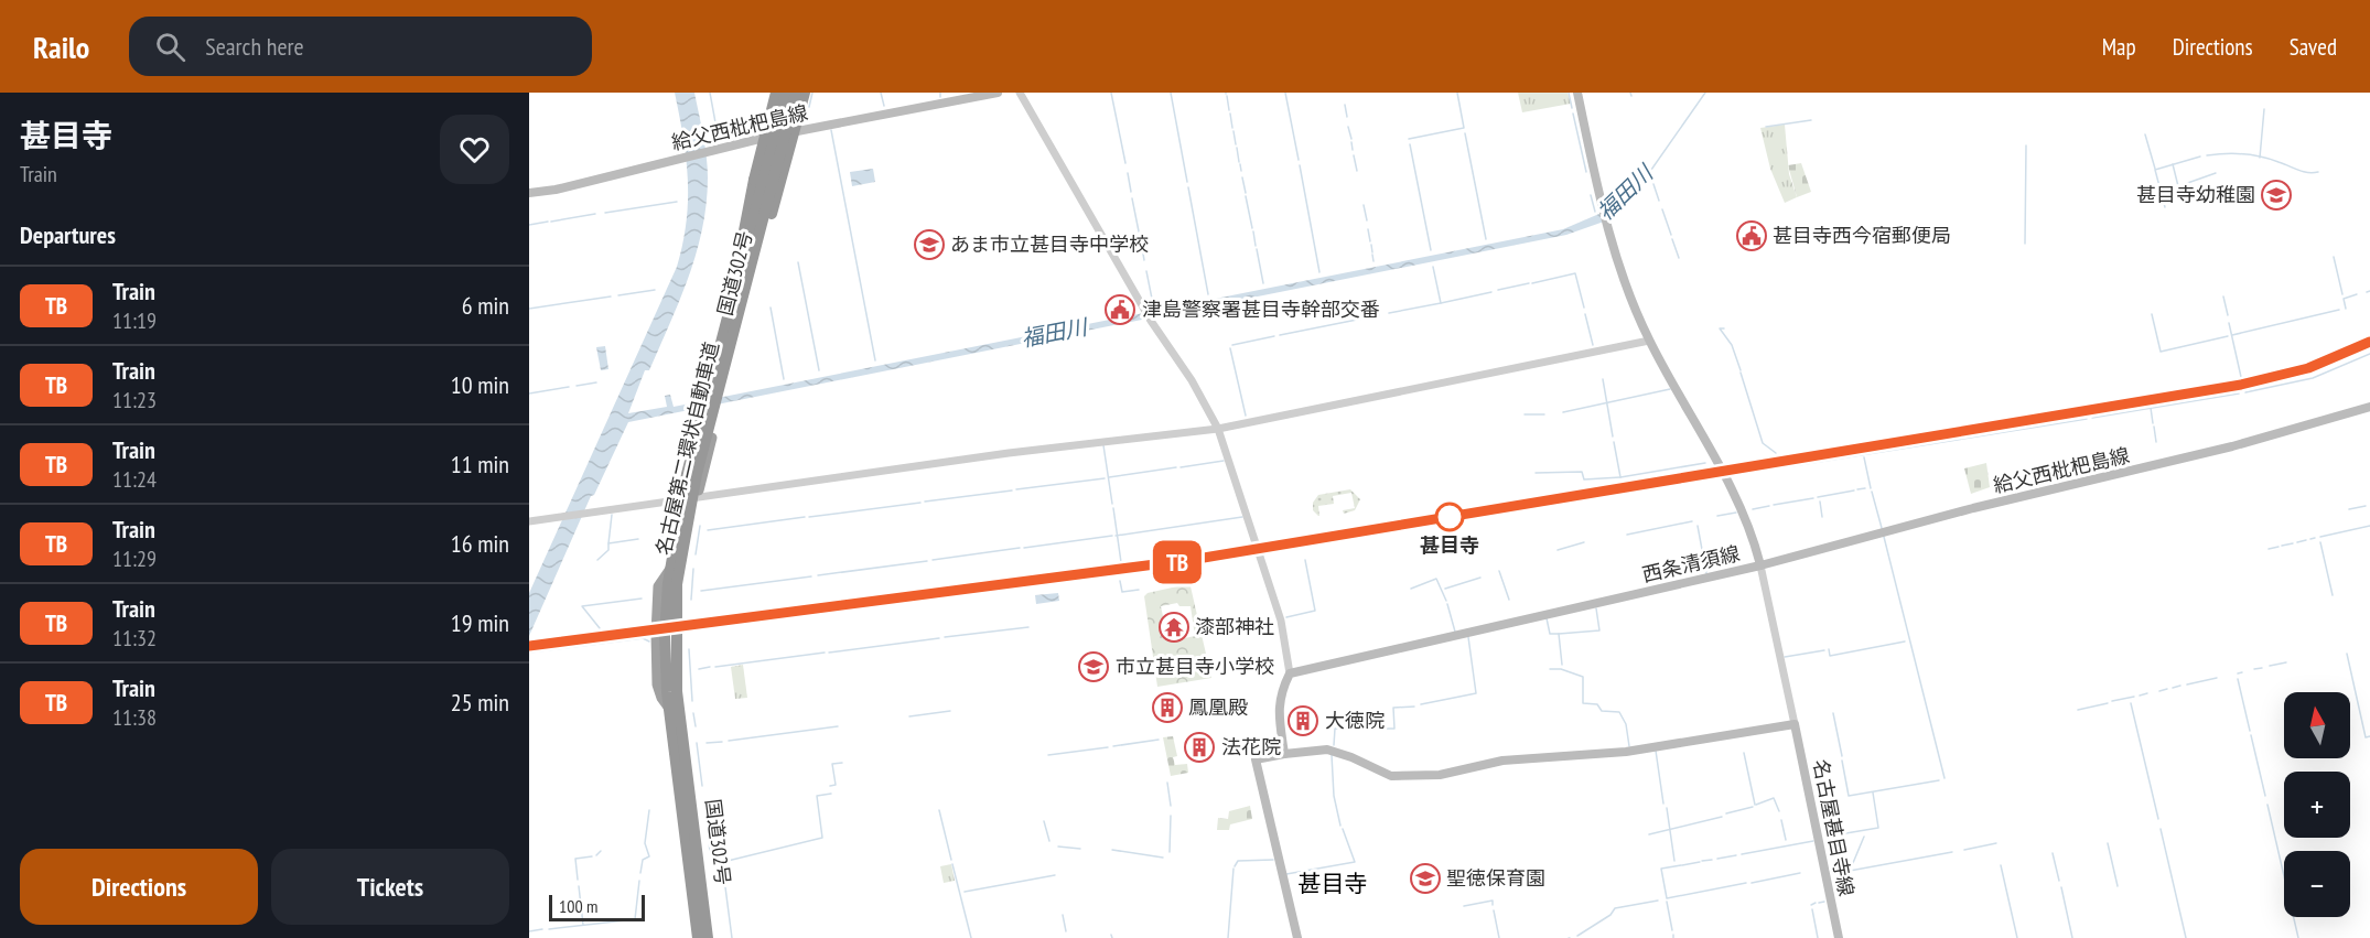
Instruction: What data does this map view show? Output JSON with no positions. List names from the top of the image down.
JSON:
{
  "streets": {
    "highway": ["国道302号", "名古屋第二環状自動車道"],
    "main road": ["給父西枇杷島線", "西条清須線", "名古屋甚目寺線"]
  },
  "crossings": [
    ["給父西枇杷島線", "国道302号"],
    ["給父西枇杷島線", "西条清須線"],
    ["国道302号", "名古屋第二環状自動車道"]
  ],
  "districts": ["甚目寺"],
  "water": ["福田川"],
  "places": {
    "school or university": [
      "甚目寺幼稚園",
      "あま市立甚目寺中学校",
      "市立甚目寺小学校",
      "聖徳保育園"
    ],
    "public building": ["甚目寺西今宿郵便局", "津島警察署甚目寺幹部交番"],
    "other": ["甚目寺"],
    "temple": ["漆部神社"],
    "building": ["鳳凰殿", "大徳院", "法花院"]
  },
  "scale_bar": "100 m",
  "north": "top",
  "page": {
    "header": "Railo",
    "search": "Search here",
    "nav": ["Map", "Directions", "Saved"],
    "heading": [
      ["甚目寺", "Train"],
      "Departures"
    ],
    "on_map": "TB",
    "list": [
      {
        "mark": "TB",
        "name": "Train",
        "note": "11:19",
        "value": "6 min"
      },
      {
        "mark": "TB",
        "name": "Train",
        "note": "11:23",
        "value": "10 min"
      },
      {
        "mark": "TB",
        "name": "Train",
        "note": "11:24",
        "value": "11 min"
      },
      {
        "mark": "TB",
        "name": "Train",
        "note": "11:29",
        "value": "16 min"
      },
      {
        "mark": "TB",
        "name": "Train",
        "note": "11:32",
        "value": "19 min"
      },
      {
        "mark": "TB",
        "name": "Train",
        "note": "11:38",
        "value": "25 min"
      }
    ],
    "map_buttons": ["+", "−"],
    "buttons": ["Directions", "Tickets"],
    "scale": "100 m"
  }
}
